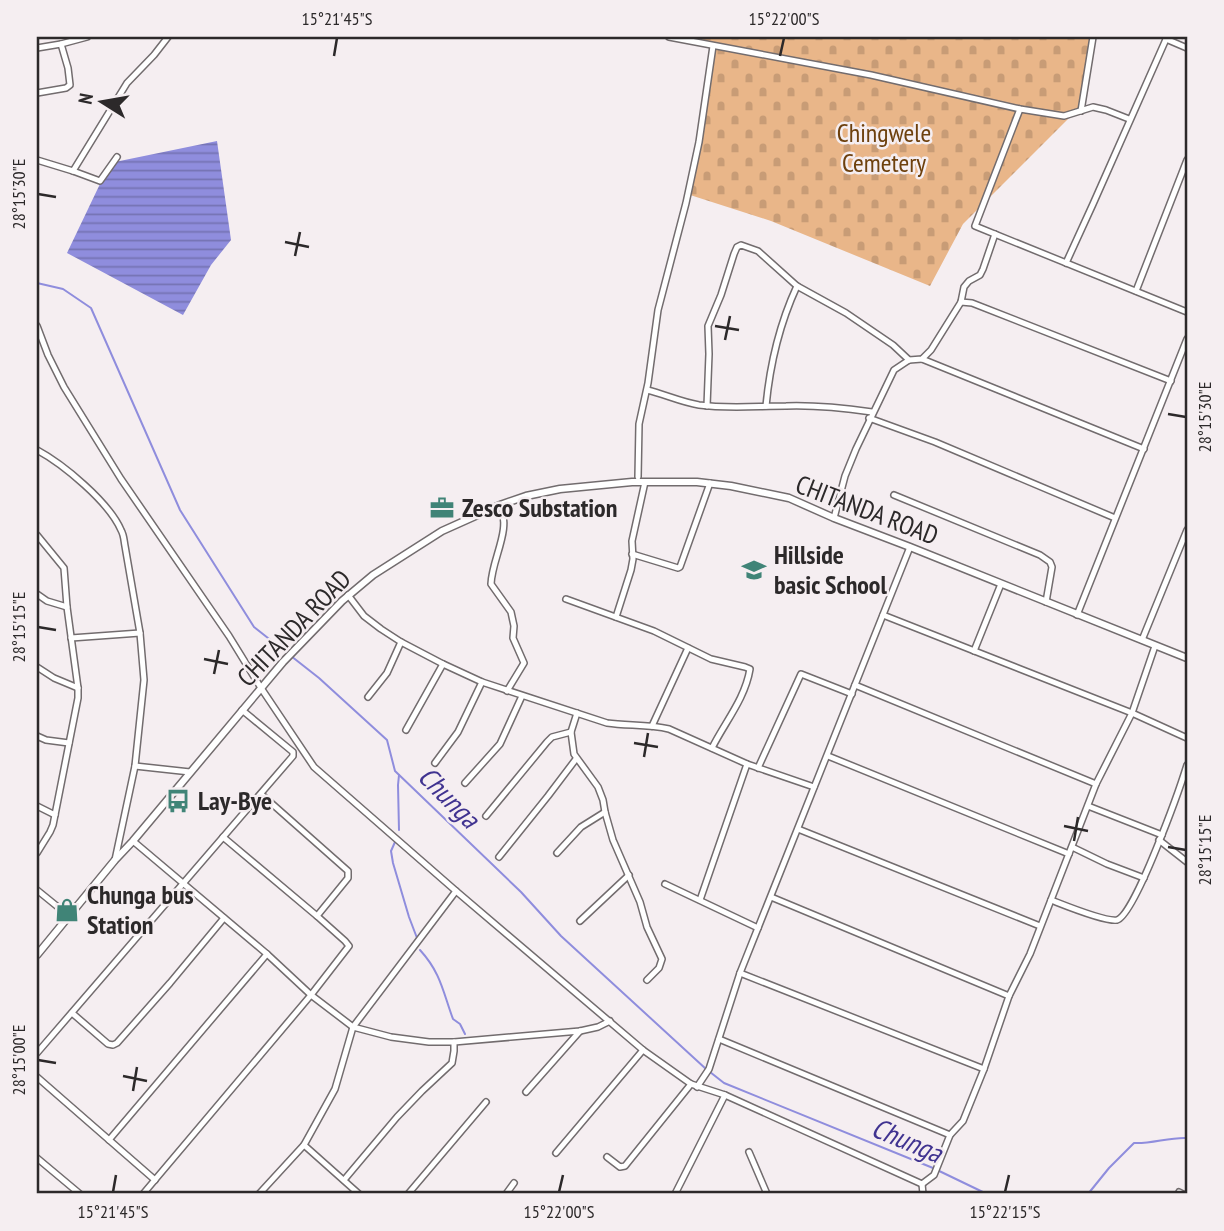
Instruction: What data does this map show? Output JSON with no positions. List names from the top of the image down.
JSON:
{
  "streets": {
    "street": ["CHITANDA ROAD"]
  },
  "water": ["Chunga"],
  "parks": ["Chingwele Cemetery"],
  "places": {
    "office": ["Zesco Substation"],
    "school or university": ["Hillside basic School"],
    "bus stop": ["Lay-Bye"],
    "shop": ["Chunga bus Station"]
  },
  "north": "left",
  "coordinates": [
    "15°21'45\"S",
    "15°22'00\"S",
    "28°15'30\"E",
    "28°15'15\"E",
    "28°15'00\"E",
    "15°22'15\"S"
  ]
}
